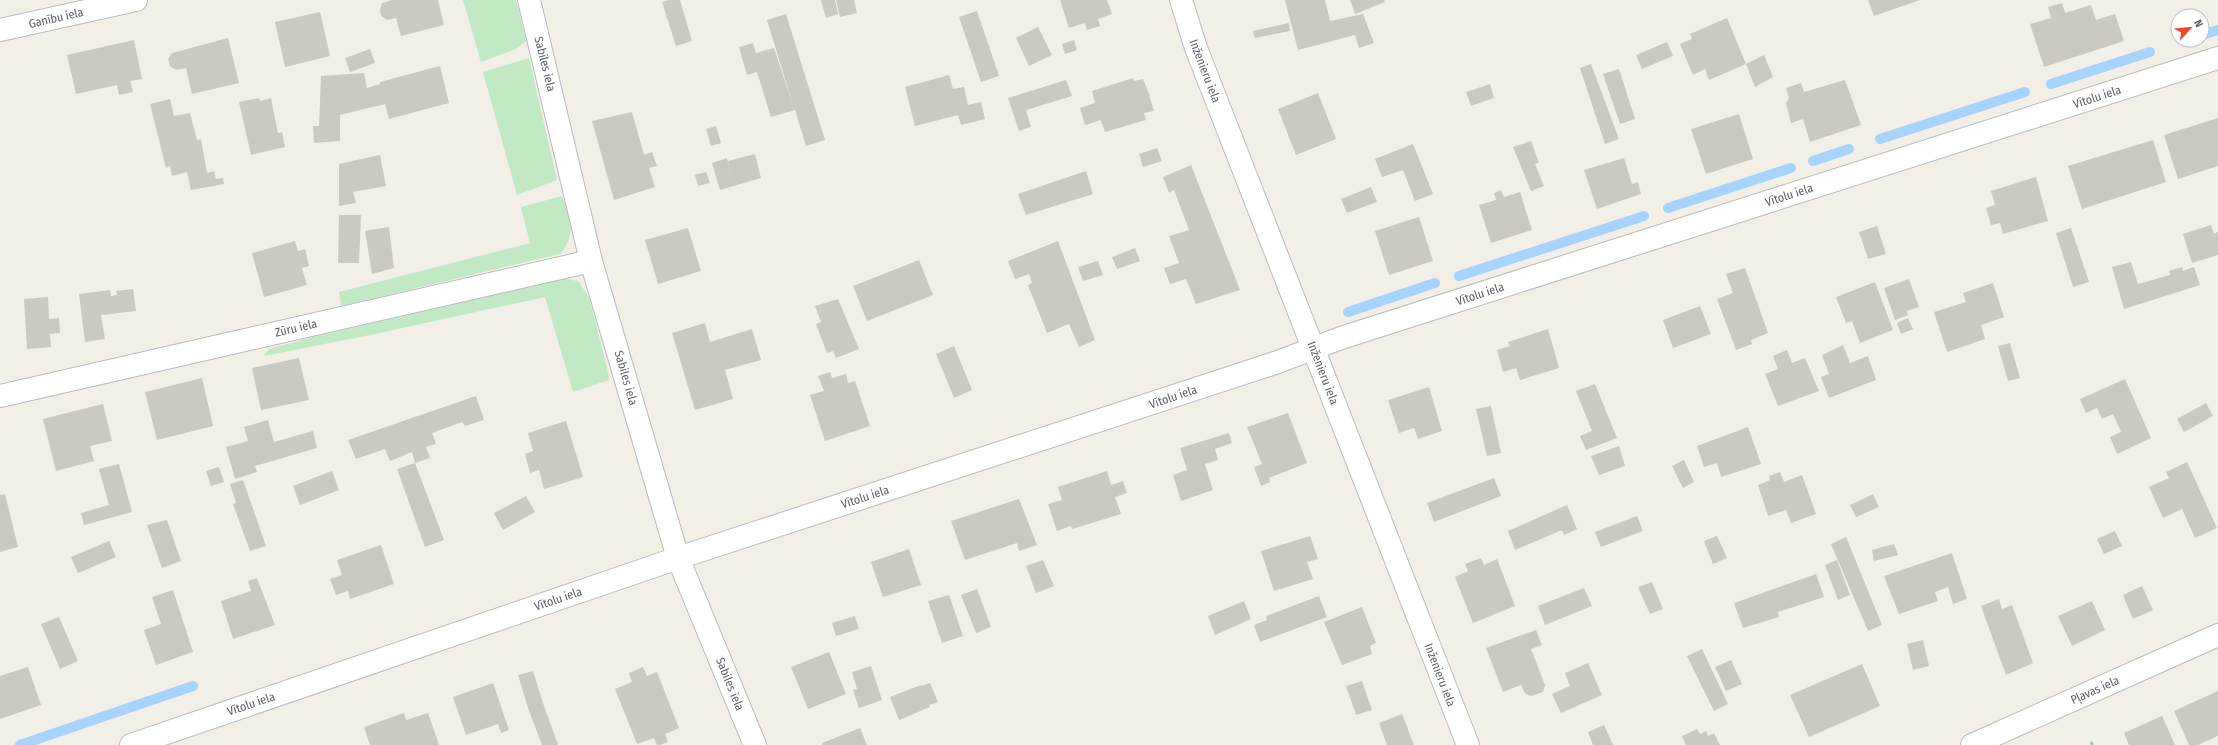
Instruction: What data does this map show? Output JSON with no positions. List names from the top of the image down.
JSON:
{
  "streets": {
    "street": [
      "Ganību iela",
      "Sabiles iela",
      "Inženieru iela",
      "Vītolu iela",
      "Zūru iela",
      "Pļavas iela"
    ]
  },
  "crossings": [
    ["Sabiles iela", "Vītolu iela"],
    ["Sabiles iela", "Zūru iela"],
    ["Inženieru iela", "Vītolu iela"]
  ],
  "north": "top right"
}
